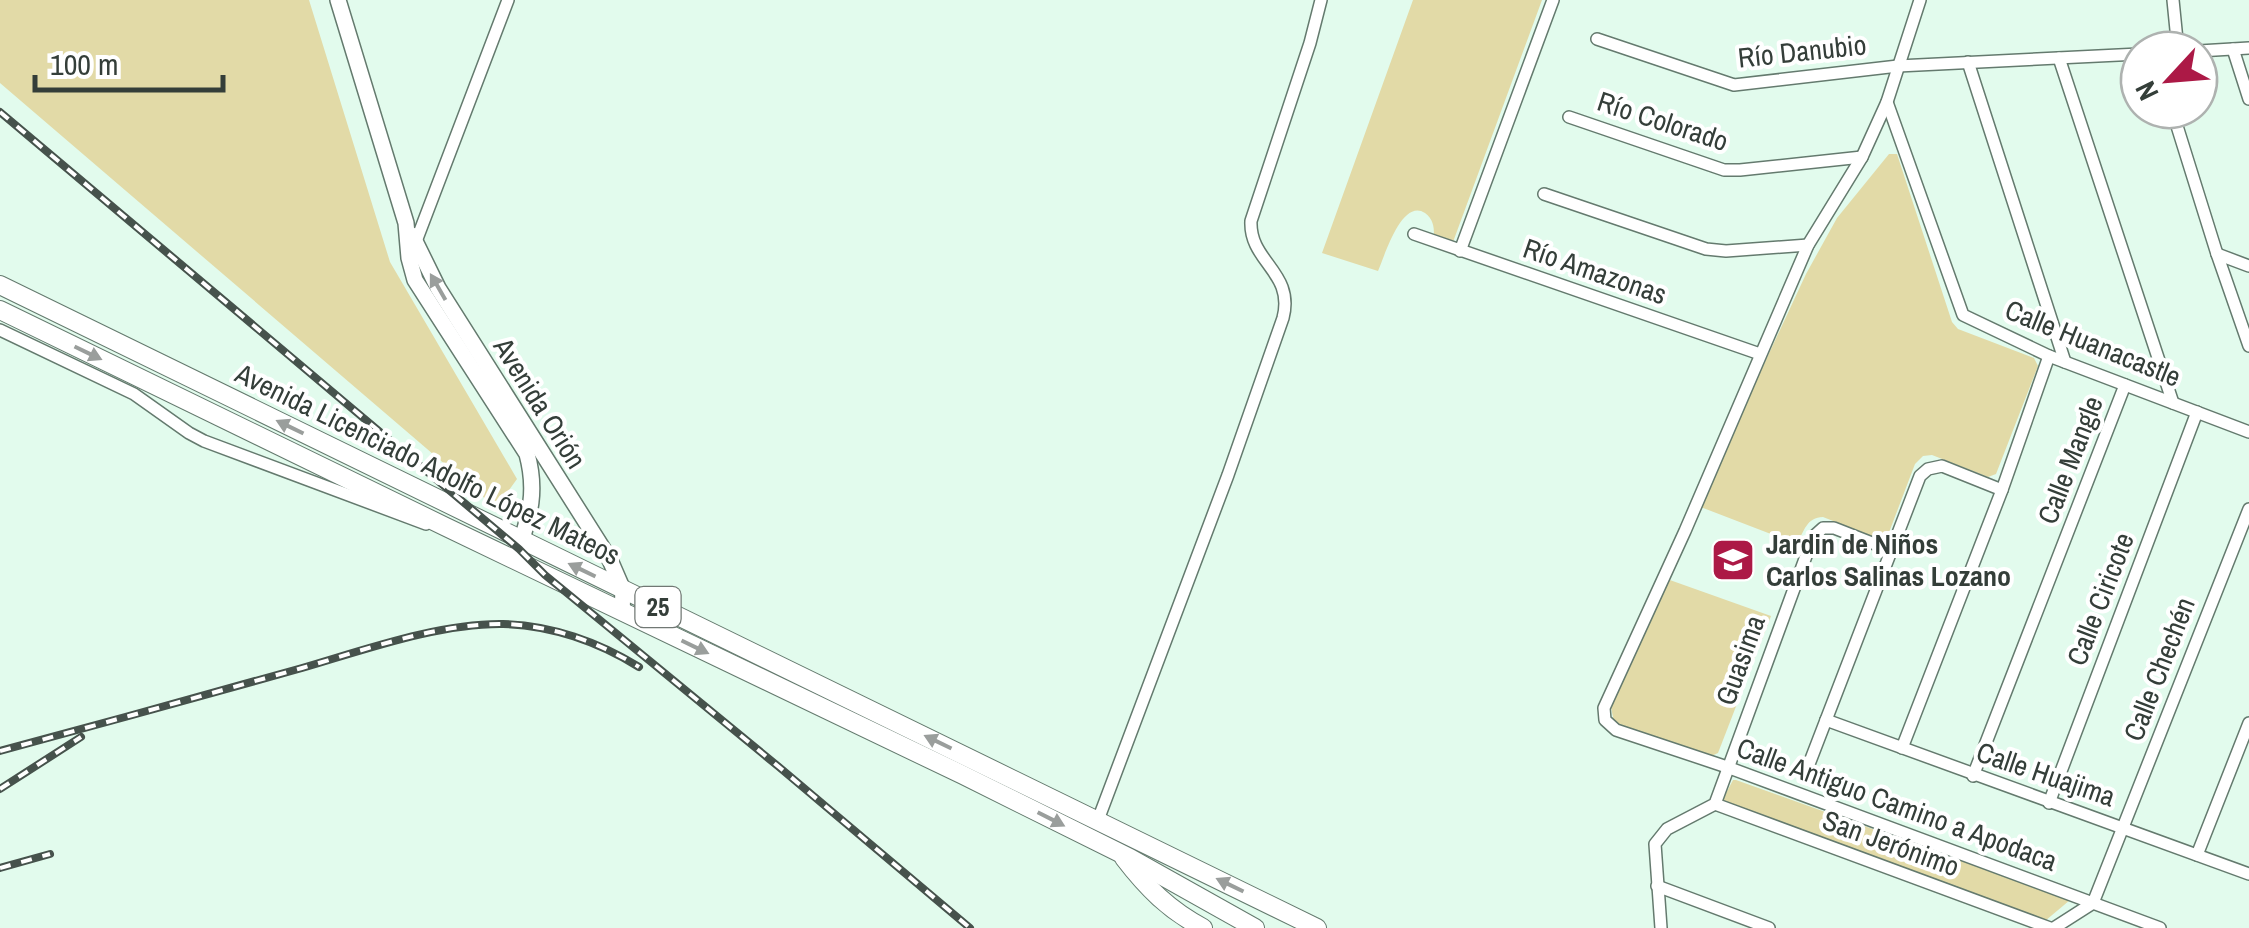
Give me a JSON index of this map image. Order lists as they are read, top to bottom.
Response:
{
  "streets": {
    "main road": ["Avenida Licenciado Adolfo López Mateos", "25"],
    "street": [
      "Río Danubio",
      "Río Colorado",
      "Río Amazonas",
      "Calle Huanacastle",
      "Avenida Orión",
      "Calle Mangle",
      "Calle Ciricote",
      "Guasima",
      "Calle Chechén",
      "Calle Huajima",
      "Calle Antiguo Camino a Apodaca",
      "San Jerónimo"
    ]
  },
  "crossings": [
    ["Río Danubio", "Calle Mangle"],
    ["Río Amazonas", "Calle Antiguo Camino a Apodaca"],
    ["Calle Huanacastle", "Calle Mangle"],
    ["Calle Huanacastle", "Calle Ciricote"],
    ["Avenida Orión", "Avenida Licenciado Adolfo López Mateos"],
    ["Calle Mangle", "Calle Huajima"],
    ["Calle Ciricote", "Calle Huajima"],
    ["Guasima", "Calle Antiguo Camino a Apodaca"],
    ["Calle Chechén", "Calle Huajima"],
    ["Calle Chechén", "Calle Antiguo Camino a Apodaca"]
  ],
  "places": {
    "school or university": ["Jardin de Niños Carlos Salinas Lozano"]
  },
  "scale_bar": "100 m",
  "north": "bottom left"
}
